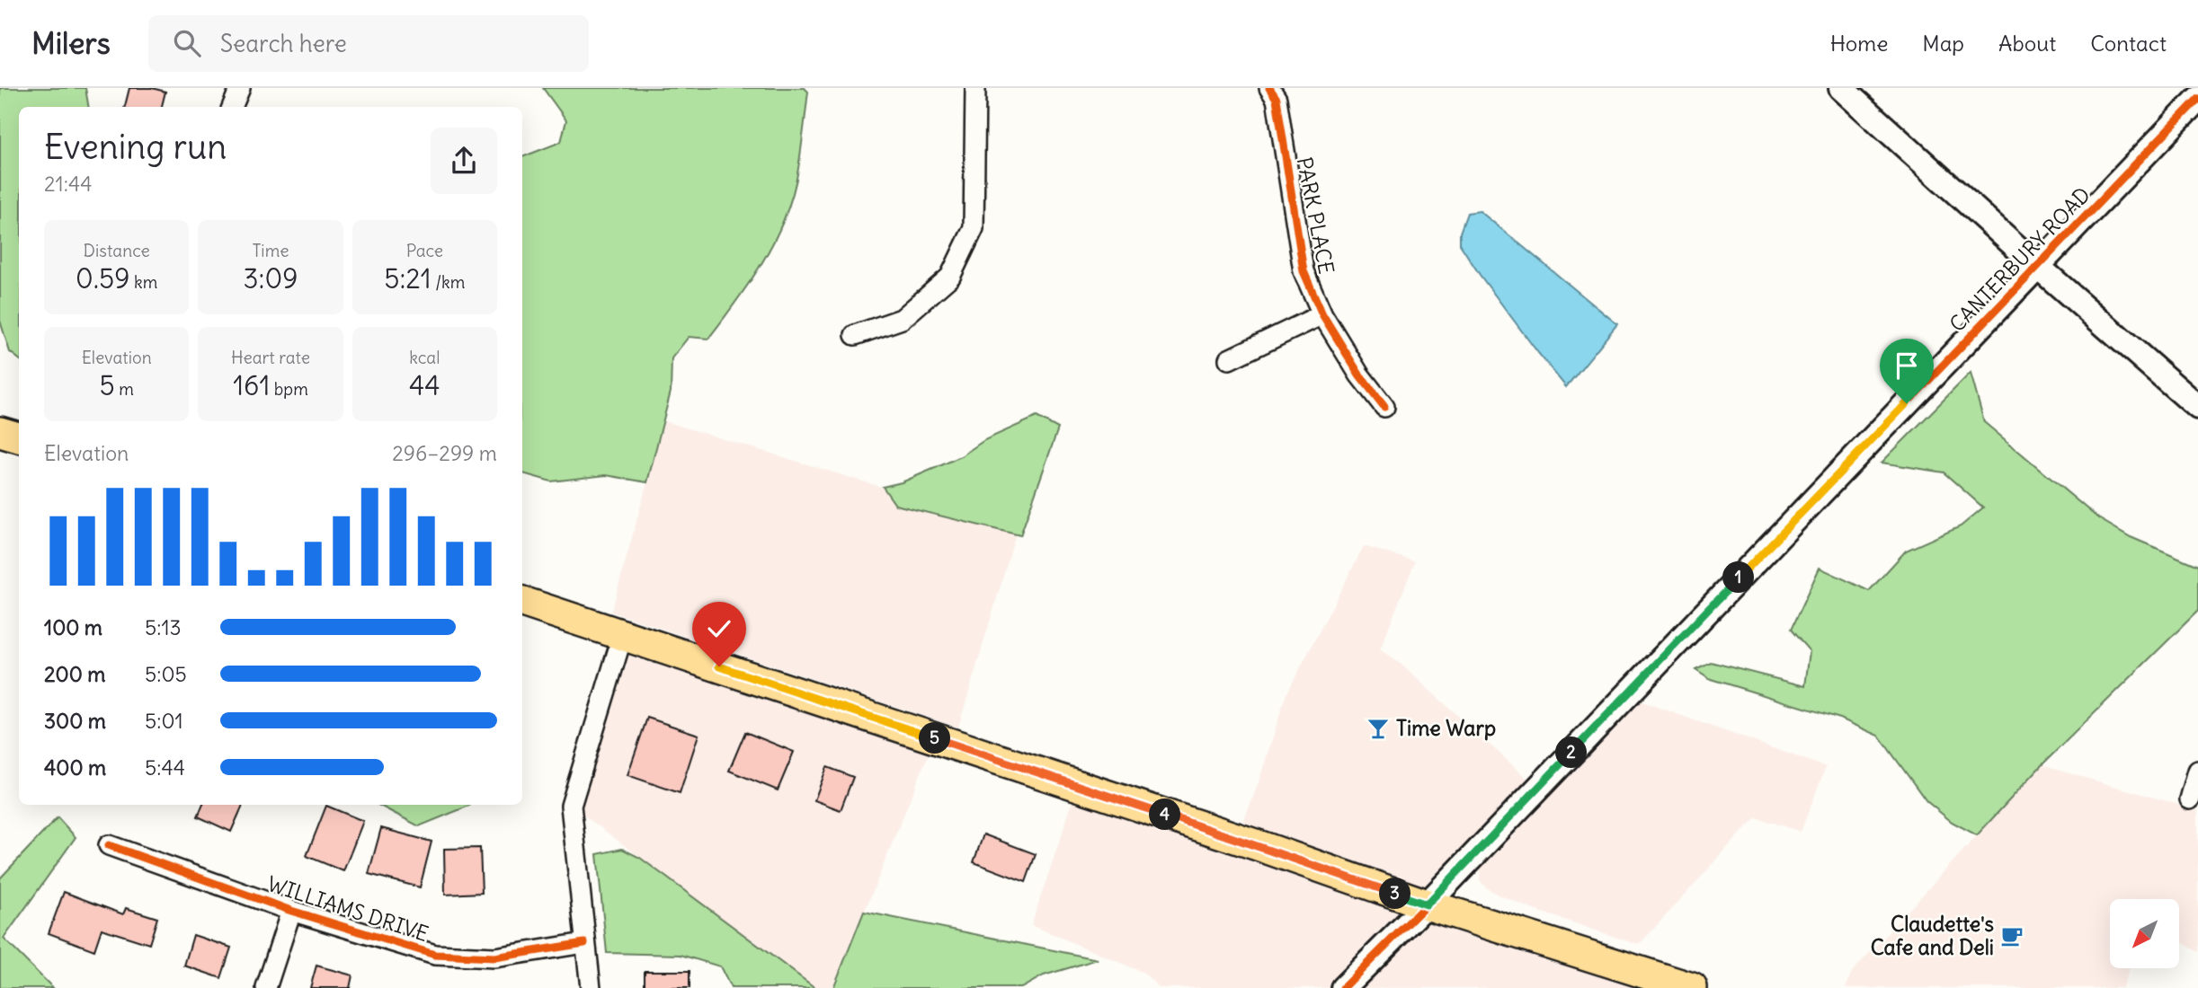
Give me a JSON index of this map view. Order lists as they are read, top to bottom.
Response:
{
  "streets": {
    "street": ["PARK PLACE", "CANTERBURY ROAD", "WILLIAMS DRIVE"]
  },
  "places": {
    "bar": ["Time Warp"],
    "cafe": ["Claudette's Cafe and Deli"]
  },
  "north": "bottom left",
  "page": {
    "header": "Milers",
    "search": "Search here",
    "nav": [
      "Home",
      "Map",
      "About",
      "Contact"
    ],
    "heading": ["Evening run", "21:44"],
    "stats": [
      ["Distance", "0.59 km"],
      ["Time", "3:09"],
      ["Pace", "5:21 /km"],
      ["Elevation", "5 m"],
      ["Heart rate", "161 bpm"],
      ["kcal", "44"]
    ],
    "chart": ["Elevation", "296–299 m"],
    "pins": [
      "1",
      "5",
      "2",
      "4",
      "3"
    ],
    "list": [
      {
        "name": "100 m",
        "note": "5:13"
      },
      {
        "name": "200 m",
        "note": "5:05"
      },
      {
        "name": "300 m",
        "note": "5:01"
      },
      {
        "name": "400 m",
        "note": "5:44"
      }
    ]
  }
}
